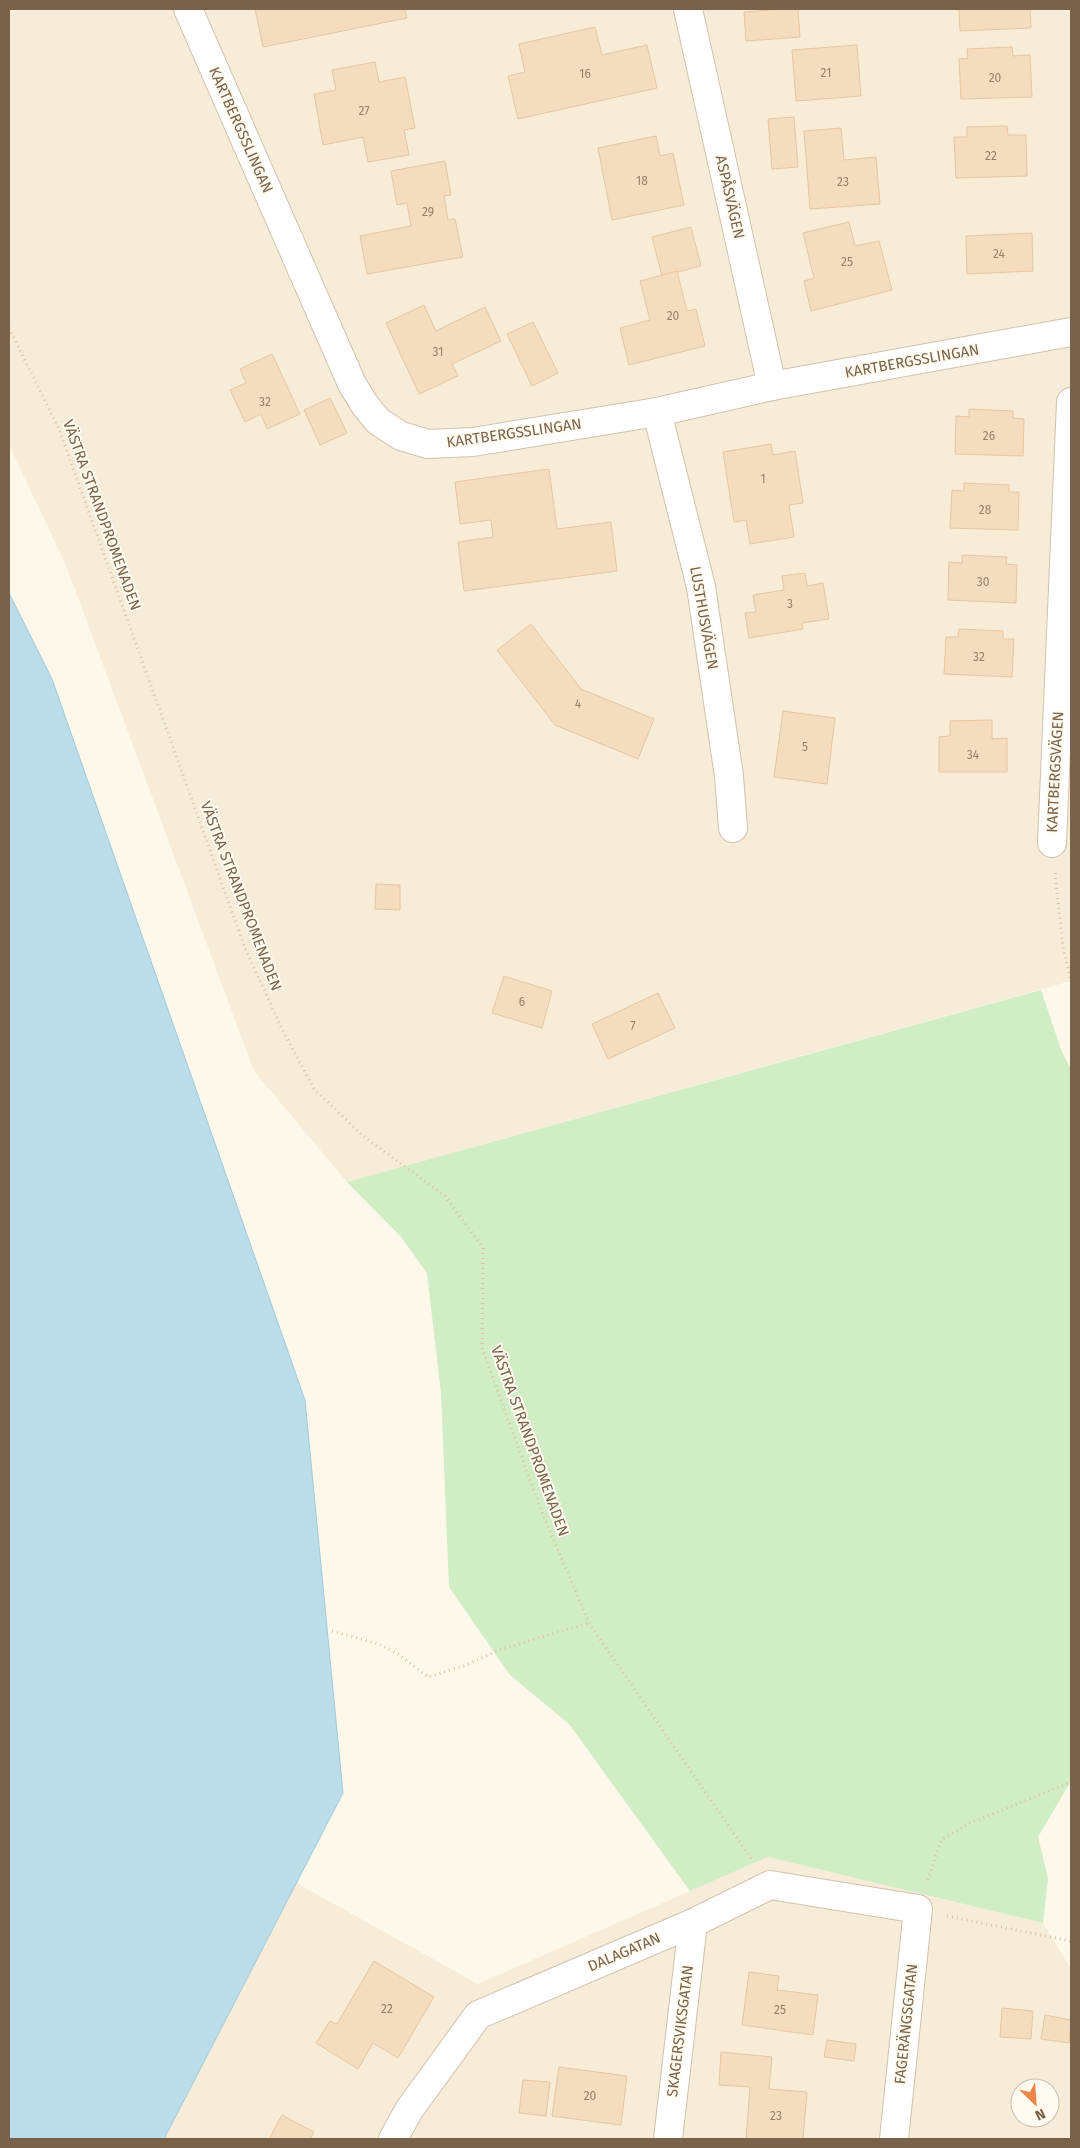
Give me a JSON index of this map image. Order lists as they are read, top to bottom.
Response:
{
  "streets": {
    "street": [
      "KARTBERGSSLINGAN",
      "ASPÅSVÄGEN",
      "LUSTHUSVÄGEN",
      "KARTBERGSVÄGEN",
      "DALAGATAN",
      "FAGERÄNGSGATAN",
      "SKAGERSVIKSGATAN"
    ],
    "path": ["VÄSTRA STRANDPROMENADEN"]
  },
  "crossings": [
    ["KARTBERGSSLINGAN", "ASPÅSVÄGEN"],
    ["KARTBERGSSLINGAN", "LUSTHUSVÄGEN"],
    ["VÄSTRA STRANDPROMENADEN", "DALAGATAN"],
    ["DALAGATAN", "SKAGERSVIKSGATAN"]
  ],
  "house_numbers": [
    "21",
    "16",
    "20",
    "27",
    "22",
    "18",
    "23",
    "29",
    "24",
    "25",
    "20",
    "31",
    "32",
    "26",
    "1",
    "28",
    "30",
    "3",
    "32",
    "4",
    "5",
    "34",
    "6",
    "7",
    "22",
    "25",
    "20",
    "23"
  ],
  "north": "bottom right"
}
